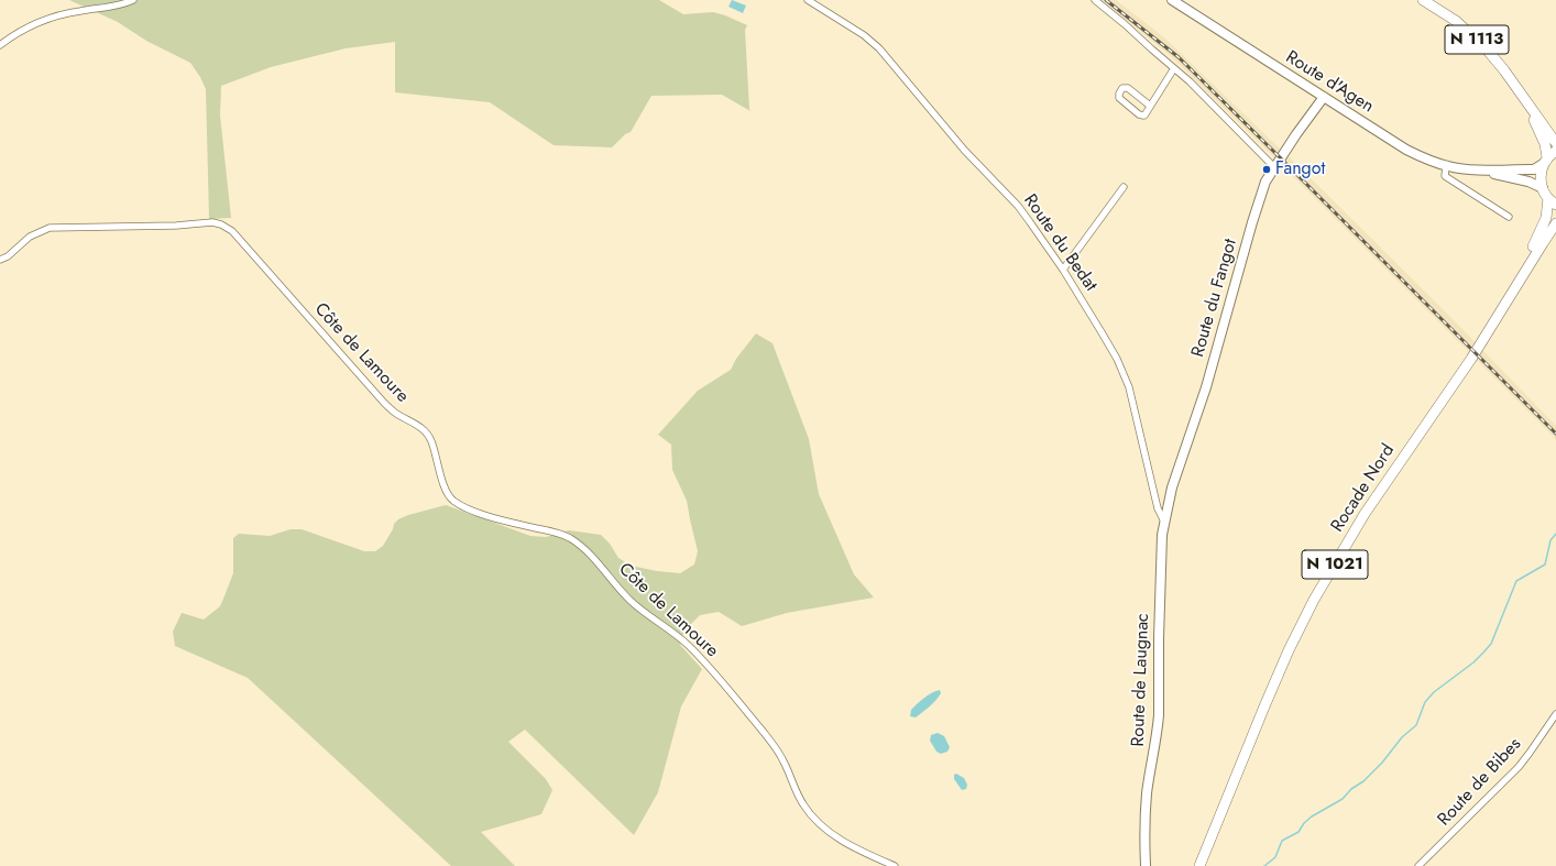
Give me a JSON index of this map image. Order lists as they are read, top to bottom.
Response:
{
  "streets": {
    "main road": ["N 1113", "Rocade Nord", "N 1021"],
    "street": [
      "Route d'Agen",
      "Route du Bedat",
      "Route du Fangot",
      "Côte de Lamoure",
      "Route de Laugnac",
      "Route de Bibes"
    ]
  },
  "crossings": [
    ["N 1113", "Route d'Agen"],
    ["Route d'Agen", "Route du Fangot"],
    ["Route du Bedat", "Route du Fangot"],
    ["Route du Bedat", "Route de Laugnac"],
    ["Route du Fangot", "Route de Laugnac"],
    ["Rocade Nord", "N 1021"]
  ],
  "places": ["Fangot"]
}
